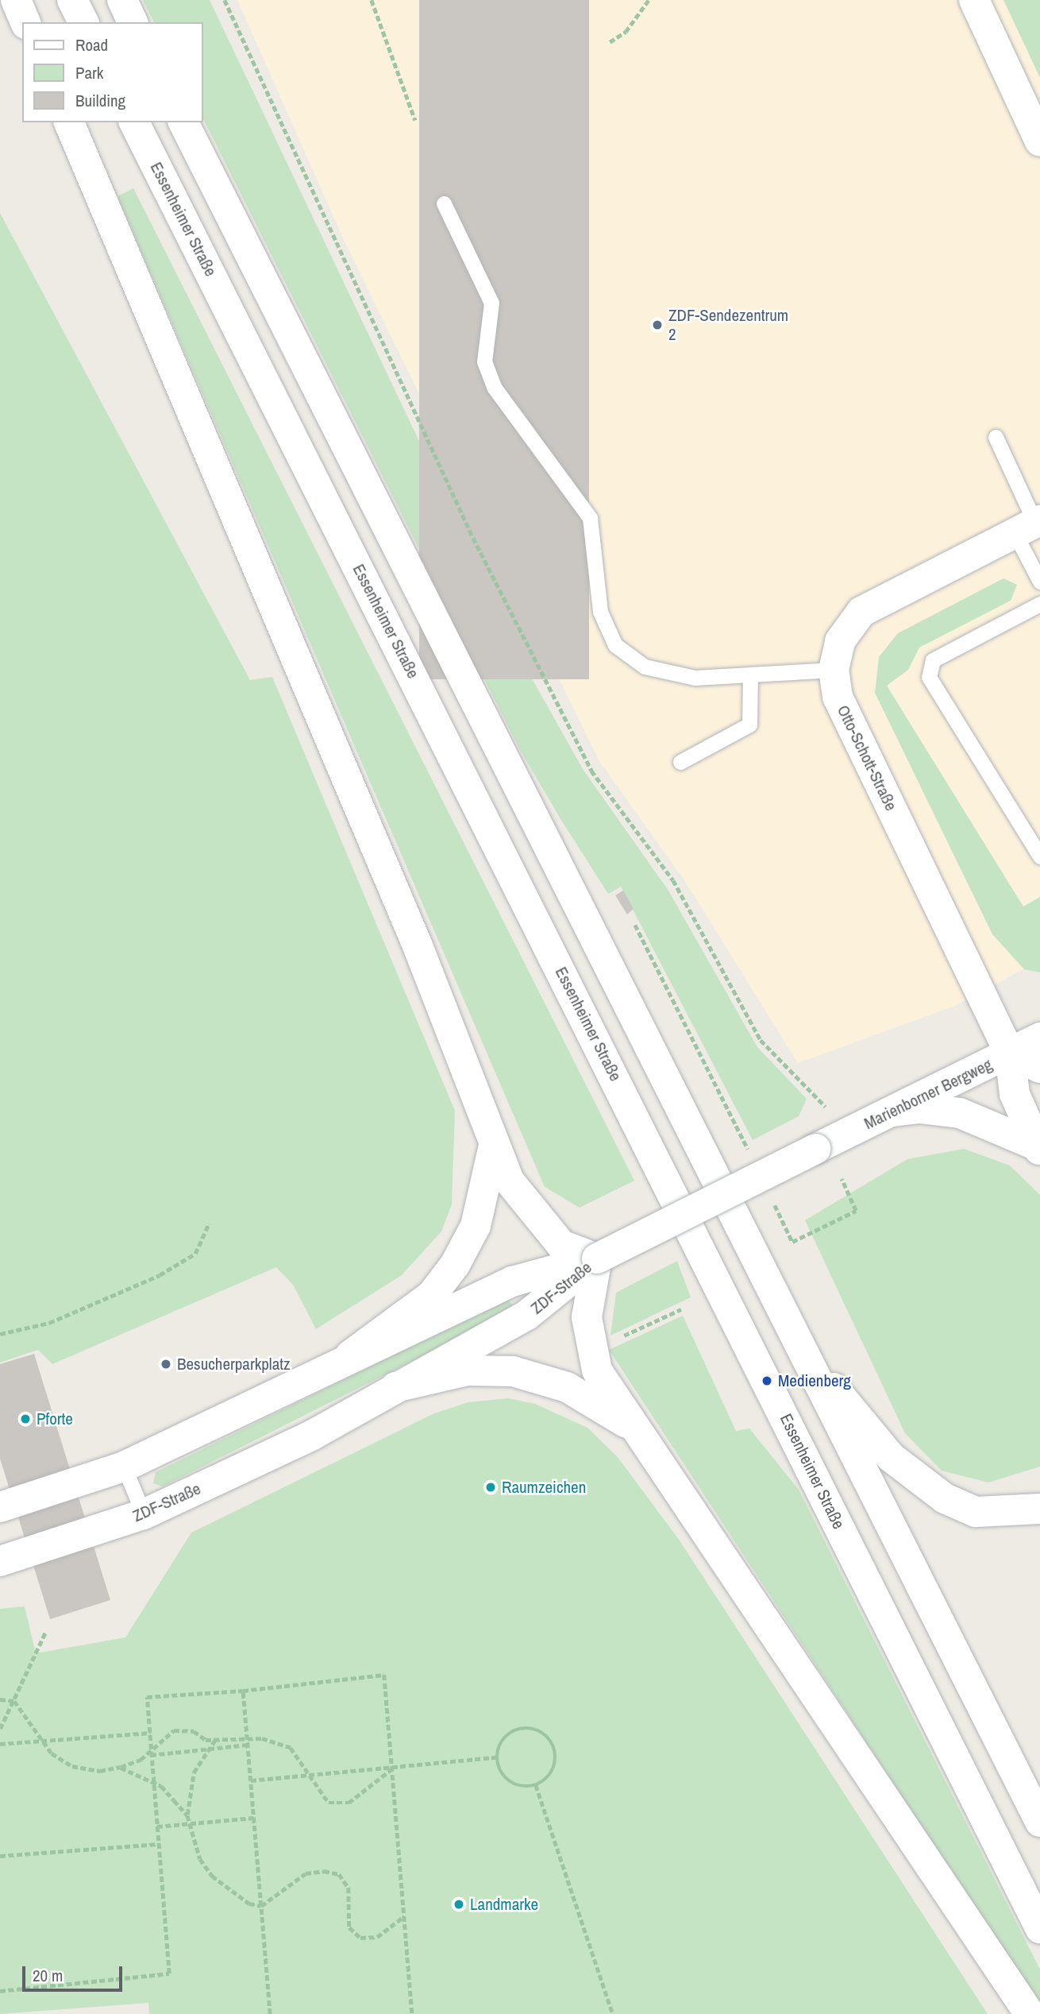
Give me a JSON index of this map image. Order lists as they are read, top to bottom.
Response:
{
  "streets": {
    "main road": [
      "Essenheimer Straße",
      "Otto-Schott-Straße",
      "Marienborner Bergweg",
      "ZDF-Straße"
    ]
  },
  "crossings": [
    ["Otto-Schott-Straße", "Marienborner Bergweg"],
    ["Marienborner Bergweg", "ZDF-Straße"]
  ],
  "places": [
    "ZDF-Sendezentrum 2",
    "Besucherparkplatz",
    "Medienberg",
    "Pforte",
    "Raumzeichen",
    "Landmarke"
  ],
  "legend": ["Road", "Park", "Building"],
  "scale_bar": "20 m"
}
